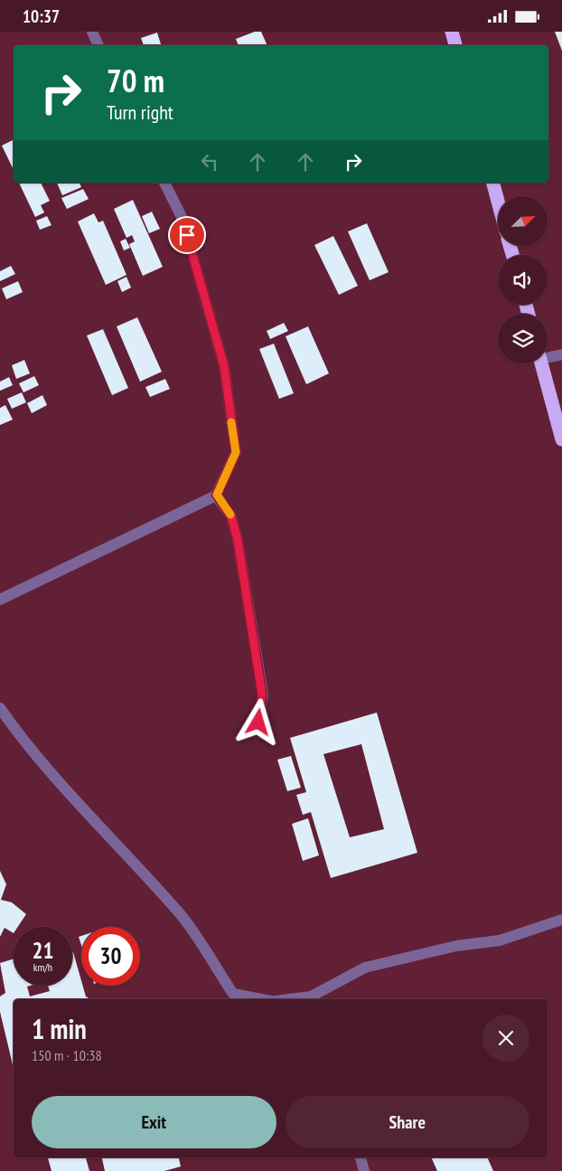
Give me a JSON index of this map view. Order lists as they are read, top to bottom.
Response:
{
  "north": "top right",
  "page": {
    "status": "10:37",
    "turn": ["70 m", "Turn right"],
    "speed": "21 km/h",
    "limit": "30",
    "heading": ["1 min", "150 m · 10:38"],
    "buttons": ["Exit", "Share"]
  }
}
